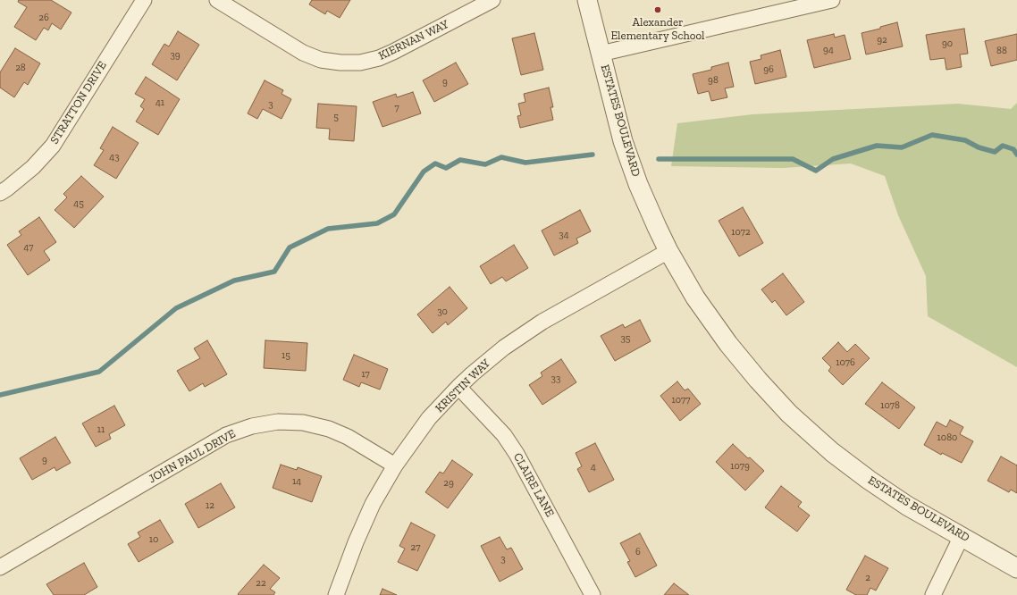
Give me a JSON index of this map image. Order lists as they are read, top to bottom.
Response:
{
  "streets": {
    "street": [
      "KIERNAN WAY",
      "STRATTON DRIVE",
      "ESTATES BOULEVARD",
      "KRISTIN WAY",
      "JOHN PAUL DRIVE",
      "CLAIRE LANE"
    ]
  },
  "crossings": [
    ["ESTATES BOULEVARD", "KRISTIN WAY"],
    ["KRISTIN WAY", "JOHN PAUL DRIVE"],
    ["KRISTIN WAY", "CLAIRE LANE"]
  ],
  "places": ["Alexander Elementary School"],
  "house_numbers": [
    "26",
    "92",
    "90",
    "94",
    "88",
    "39",
    "28",
    "96",
    "98",
    "9",
    "41",
    "3",
    "7",
    "5",
    "43",
    "45",
    "1072",
    "34",
    "47",
    "30",
    "35",
    "15",
    "1076",
    "17",
    "33",
    "1077",
    "1078",
    "11",
    "1080",
    "9",
    "1079",
    "4",
    "14",
    "29",
    "12",
    "10",
    "27",
    "6",
    "3",
    "2",
    "22"
  ]
}
